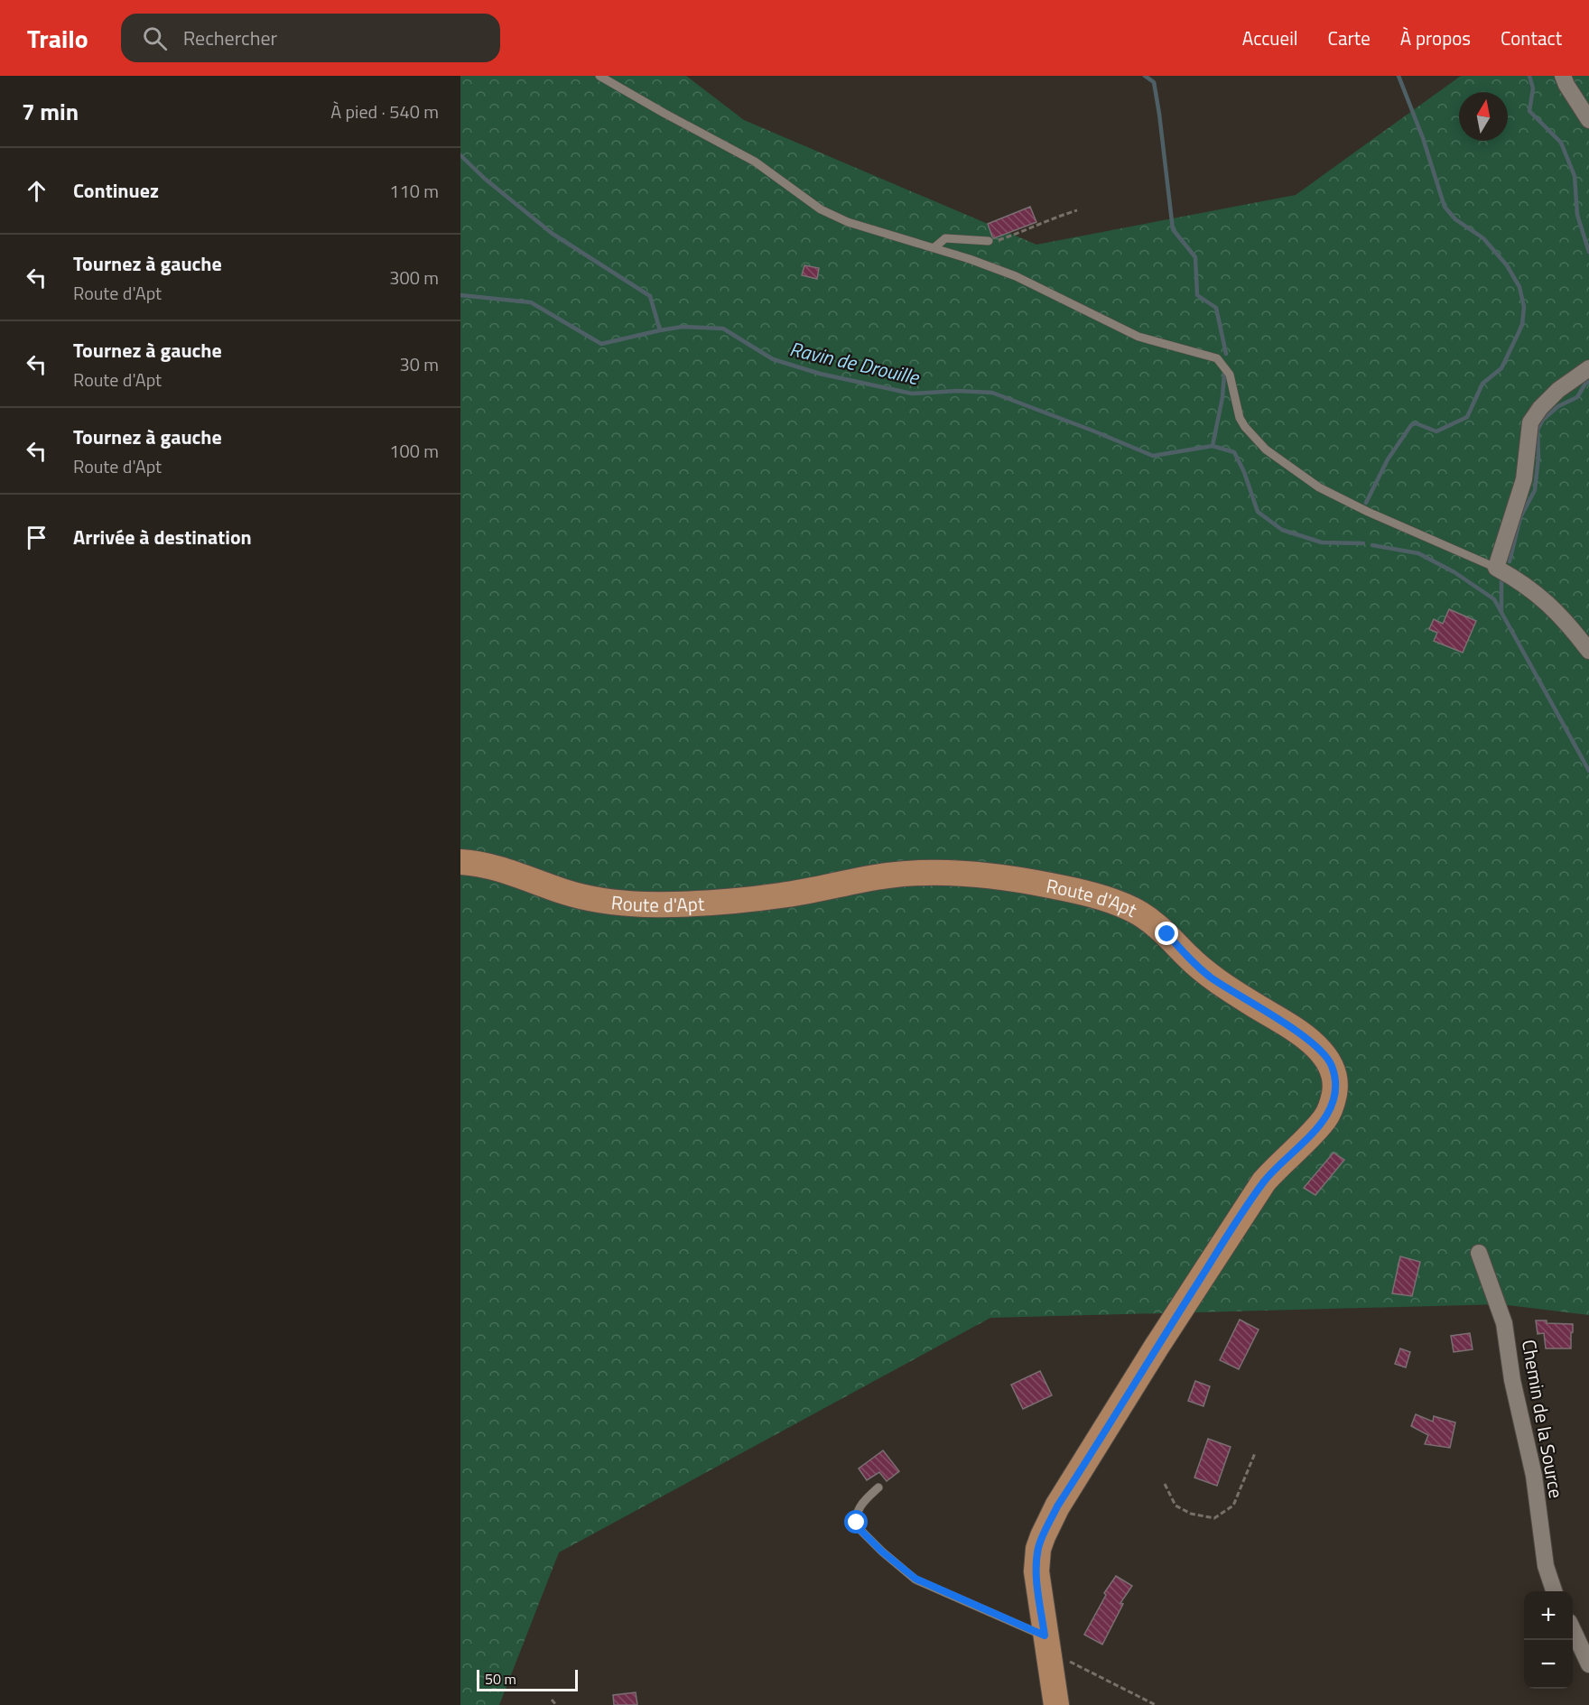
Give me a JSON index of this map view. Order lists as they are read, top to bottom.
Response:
{
  "streets": {
    "main road": ["Route d'Apt"],
    "street": ["Chemin de la Source"]
  },
  "water": ["Ravin de Drouille"],
  "scale_bar": "50 m",
  "north": "top",
  "page": {
    "header": "Trailo",
    "search": "Rechercher",
    "nav": [
      "Accueil",
      "Carte",
      "À propos",
      "Contact"
    ],
    "heading": ["7 min", "À pied · 540 m"],
    "list": [
      ["Continuez", "110 m"],
      ["Tournez à gauche", "Route d'Apt", "300 m"],
      ["Tournez à gauche", "Route d'Apt", "30 m"],
      ["Tournez à gauche", "Route d'Apt", "100 m"],
      "Arrivée à destination"
    ],
    "map_buttons": ["+", "−"],
    "scale": "50 m"
  }
}
